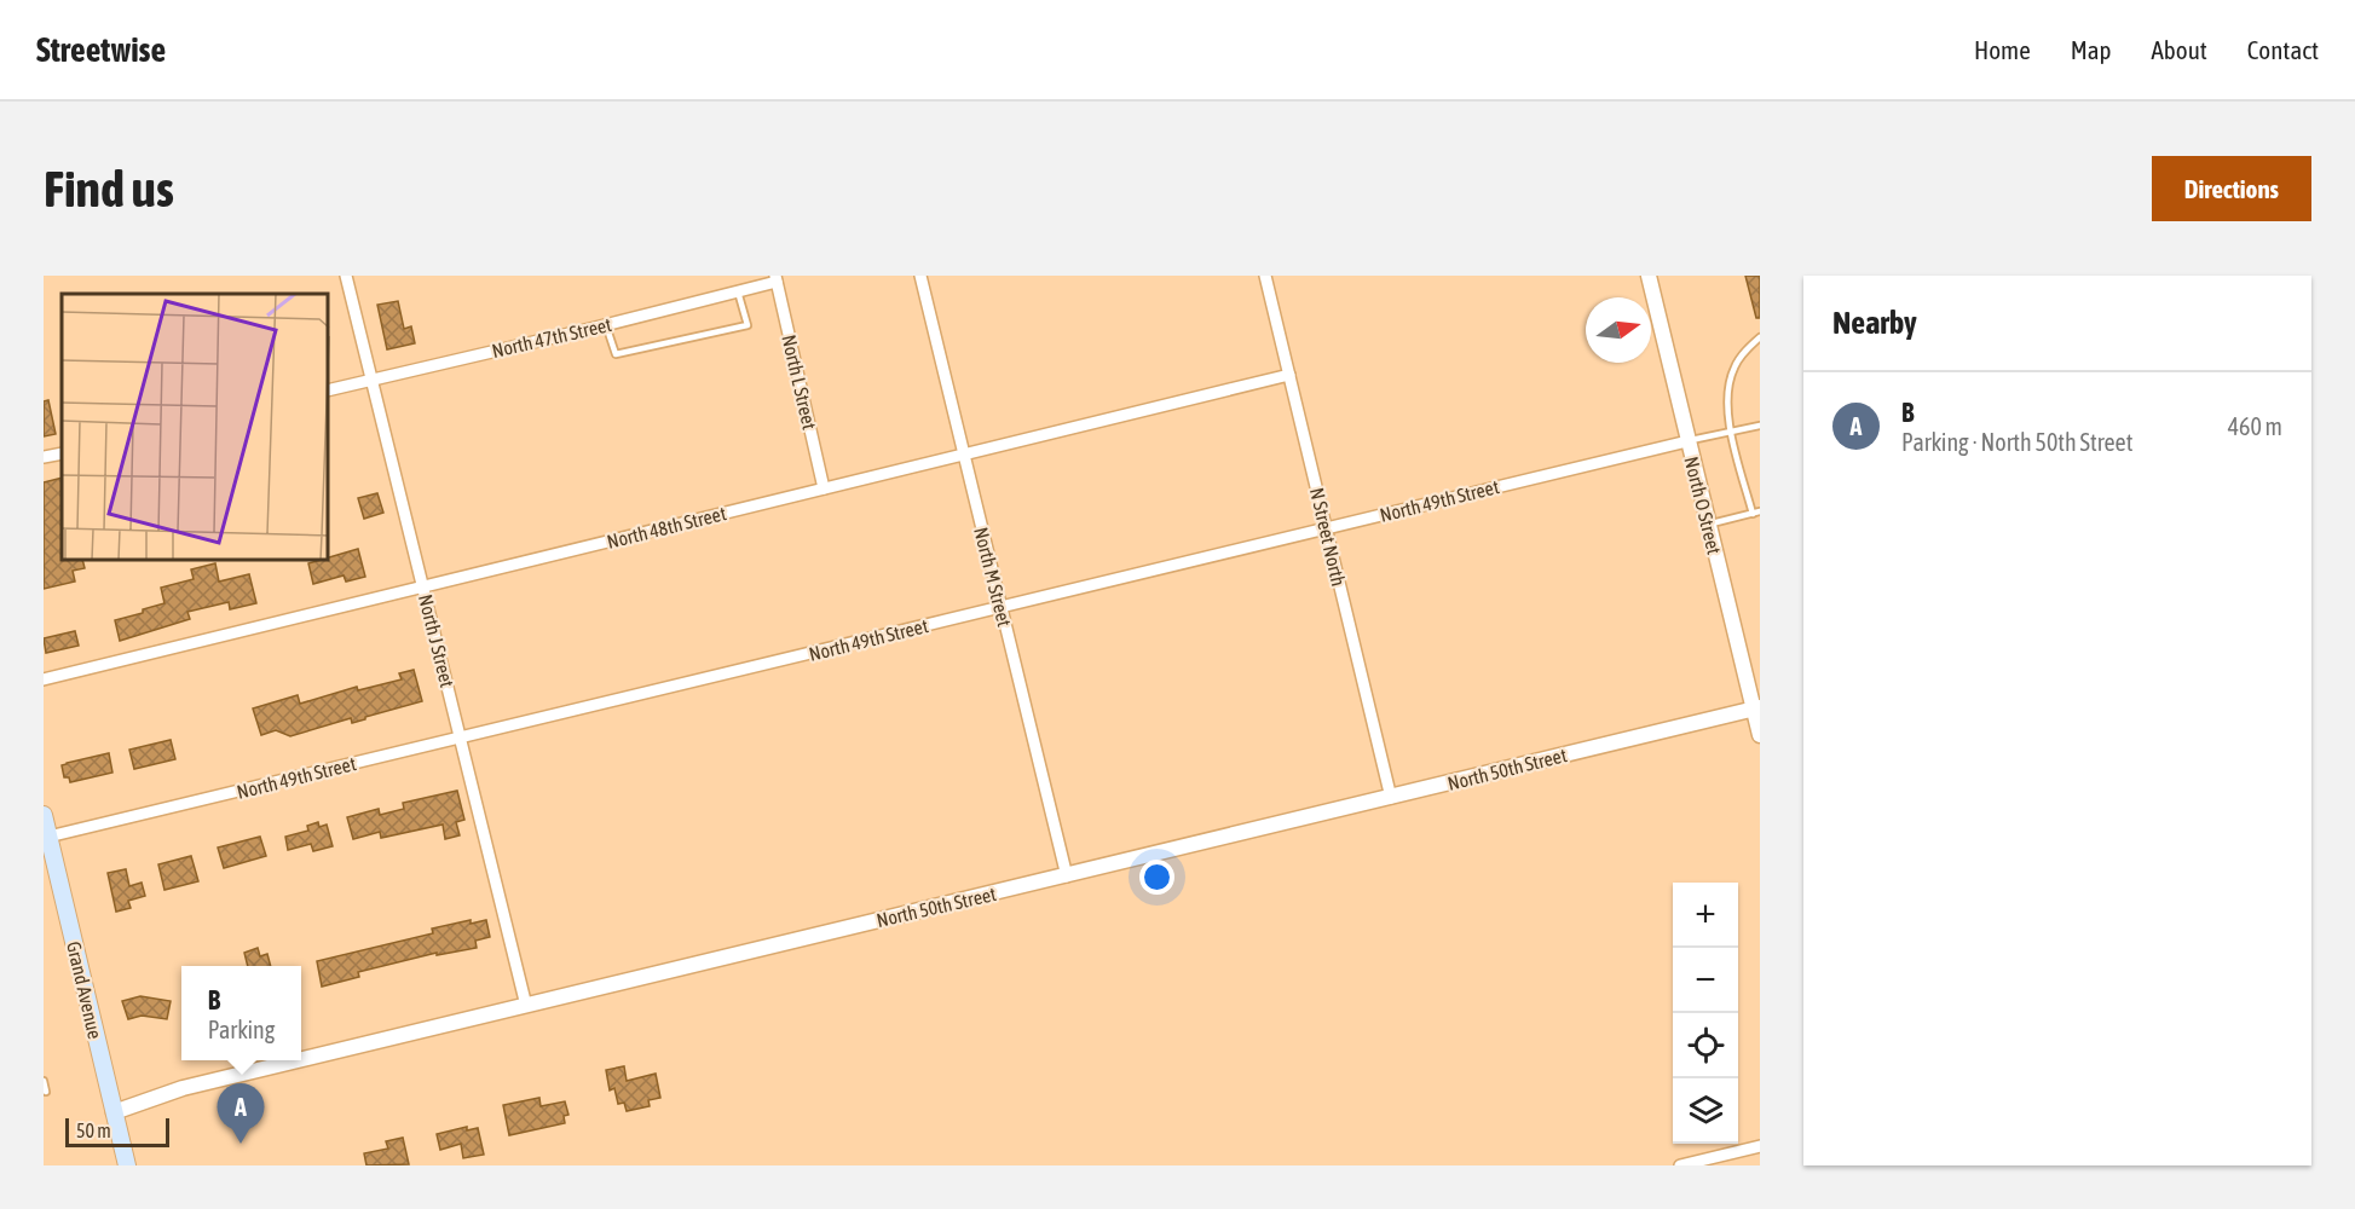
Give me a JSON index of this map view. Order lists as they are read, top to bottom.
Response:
{
  "streets": {
    "main road": ["Grand Avenue"],
    "street": [
      "North 47th Street",
      "North L Street",
      "North 49th Street",
      "North O Street",
      "North 48th Street",
      "N Street North",
      "North M Street",
      "North J Street",
      "North 50th Street"
    ]
  },
  "crossings": [
    ["North 47th Street", "North L Street"],
    ["North 47th Street", "North J Street"],
    ["North L Street", "North 48th Street"],
    ["North 49th Street", "North O Street"],
    ["North 49th Street", "N Street North"],
    ["North 49th Street", "North M Street"],
    ["North 49th Street", "North J Street"],
    ["North 49th Street", "Grand Avenue"],
    ["North O Street", "North 50th Street"],
    ["North 48th Street", "N Street North"],
    ["North 48th Street", "North M Street"],
    ["North 48th Street", "North J Street"],
    ["N Street North", "North 50th Street"],
    ["North M Street", "North 50th Street"],
    ["North J Street", "North 50th Street"],
    ["North 50th Street", "Grand Avenue"]
  ],
  "scale_bar": "50 m",
  "north": "right",
  "page": {
    "header": "Streetwise",
    "nav": [
      "Home",
      "Map",
      "About",
      "Contact"
    ],
    "buttons": "Directions",
    "title": "Find us",
    "heading": "Nearby",
    "list": [
      {
        "mark": "A",
        "name": "B",
        "note": "Parking · North 50th Street",
        "value": "460 m"
      }
    ],
    "map_buttons": ["+", "−"],
    "popup": ["B", "Parking"],
    "pins": "A",
    "scale": "50 m"
  }
}
